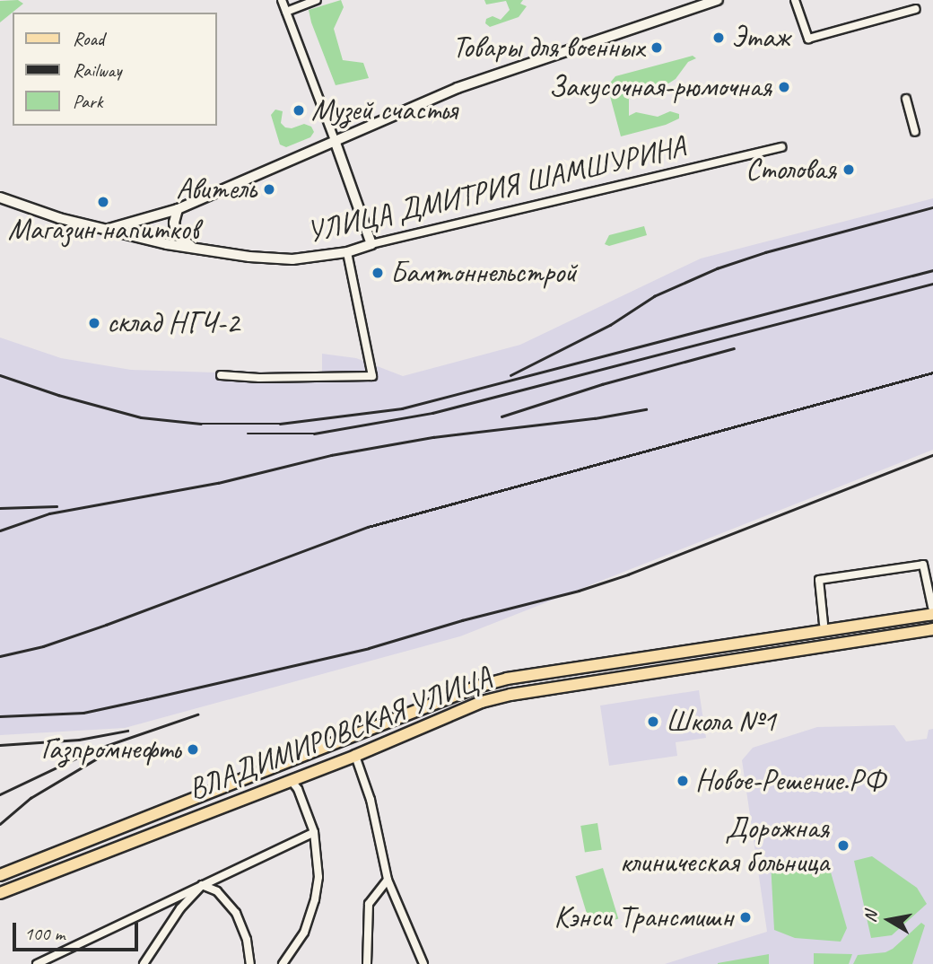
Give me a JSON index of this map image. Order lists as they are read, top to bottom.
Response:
{
  "streets": {
    "main road": ["ВЛАДИМИРОВСКАЯ УЛИЦА"],
    "street": ["УЛИЦА ДМИТРИЯ ШАМШУРИНА"]
  },
  "places": [
    "Этаж",
    "Товары для военных",
    "Закусочная-рюмочная",
    "Музей счастья",
    "Столовая",
    "Авитель",
    "Магазин напитков",
    "Бамтоннельстрой",
    "склад НГЧ-2",
    "Школа №1",
    "Газпромнефть",
    "Новое-Решение.РФ",
    "Дорожная клиническая больница",
    "Кэнси Трансмишн"
  ],
  "legend": ["Road", "Railway", "Park"],
  "scale_bar": "100 m",
  "north": "left"
}
